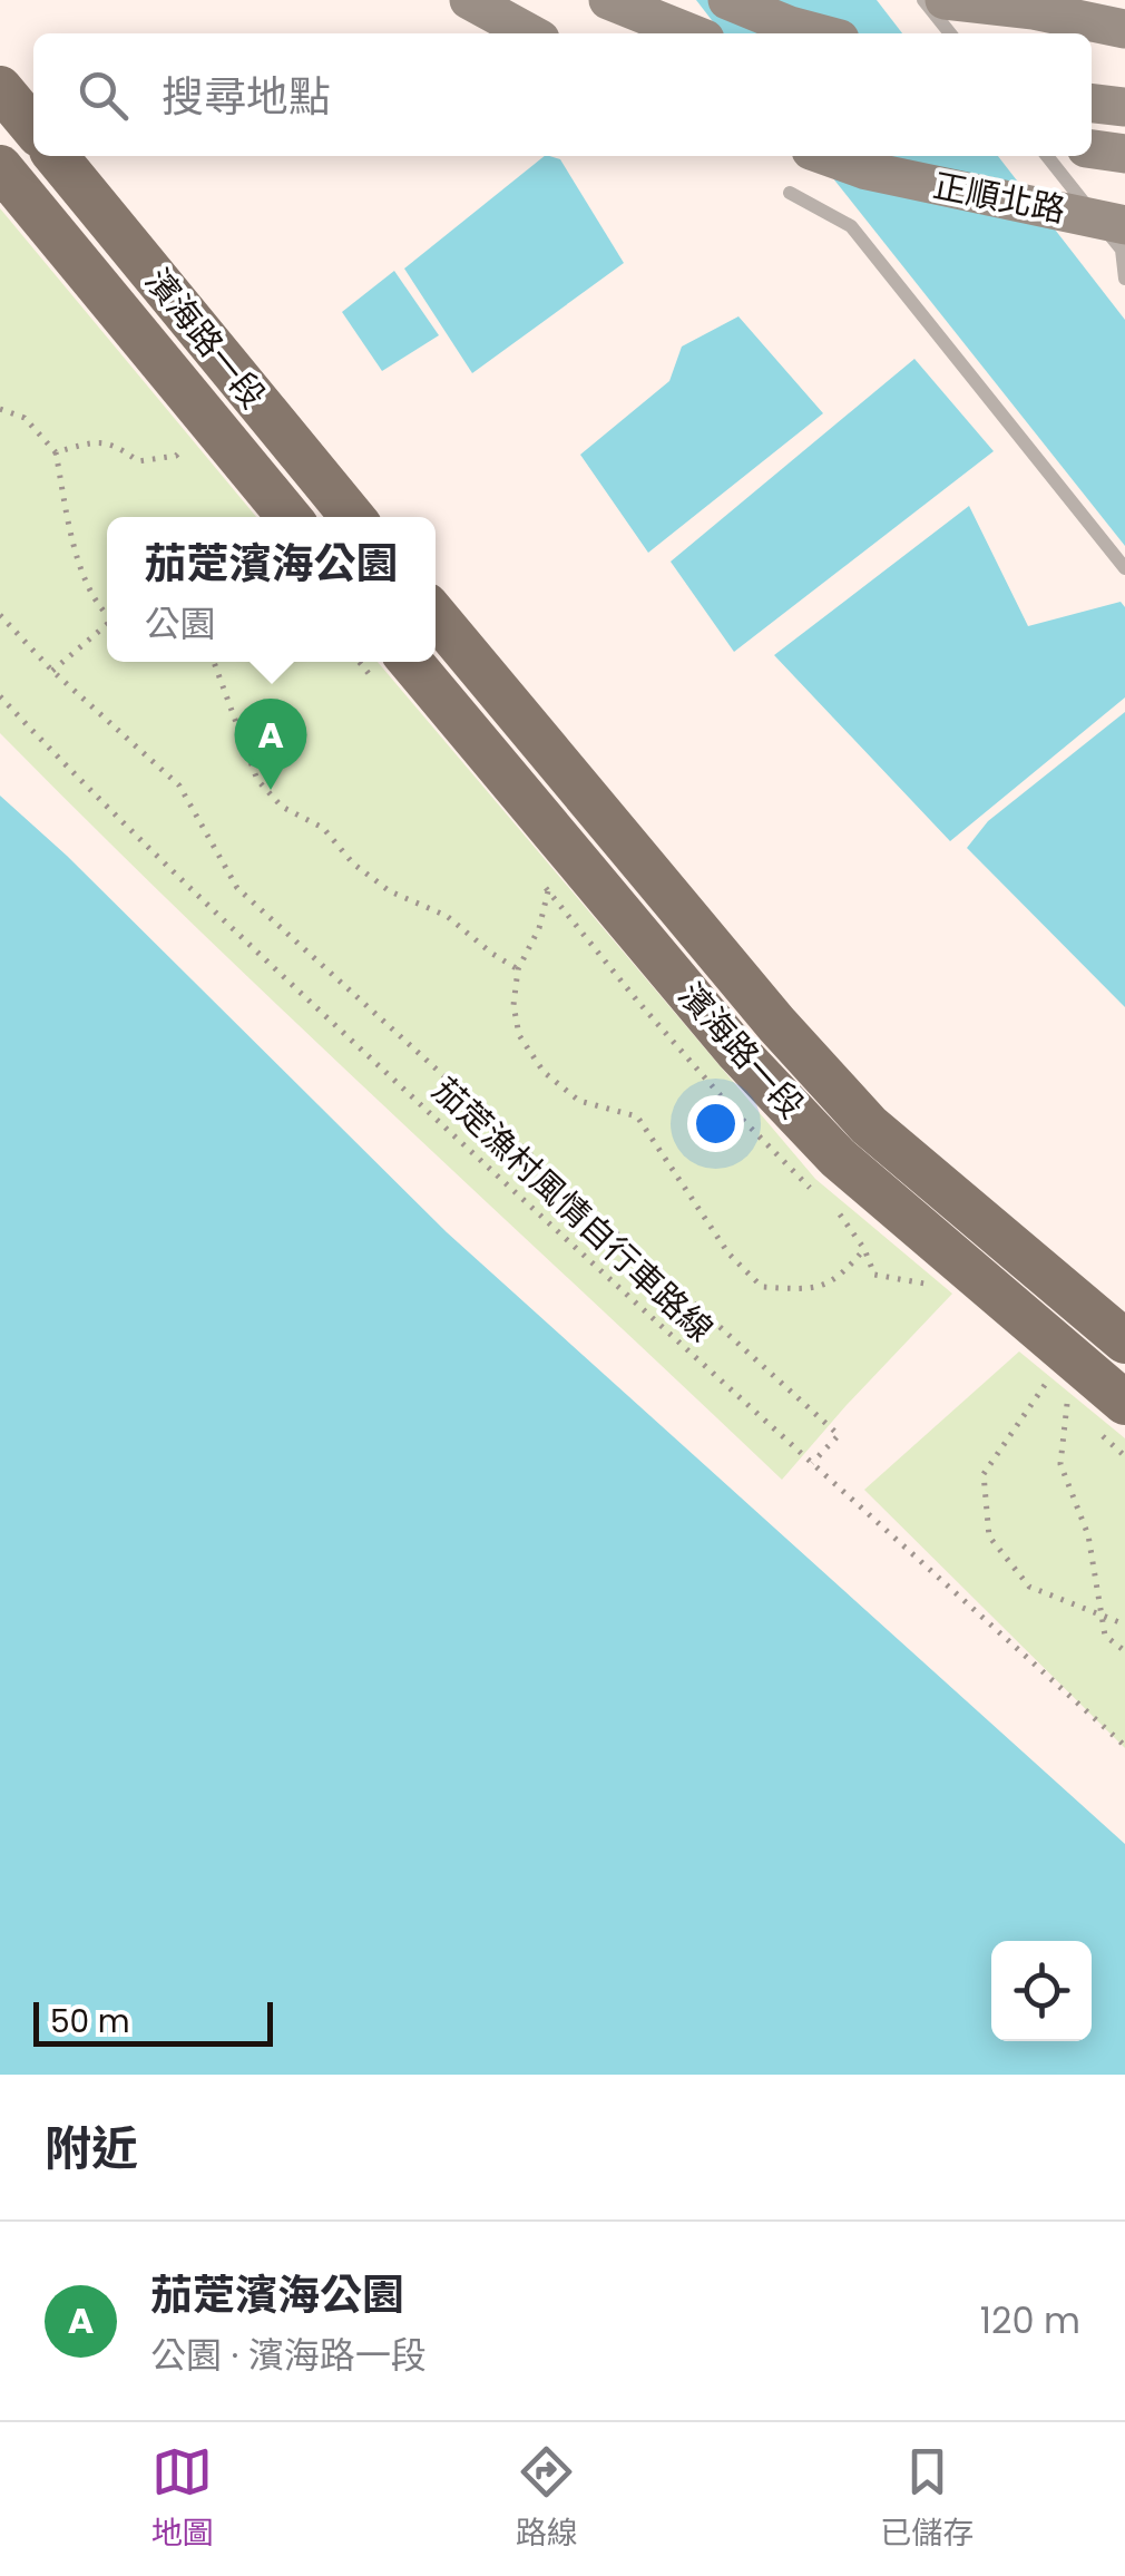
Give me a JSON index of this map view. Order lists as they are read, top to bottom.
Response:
{
  "streets": {
    "main road": ["濱海路一段"],
    "street": ["正順北路"],
    "path": ["茄萣漁村風情自行車路線"]
  },
  "scale_bar": "50 m",
  "page": {
    "search": "搜尋地點",
    "popup": ["茄萣濱海公園", "公園"],
    "pins": "A",
    "scale": "50 m",
    "heading": "附近",
    "list": [
      {
        "mark": "A",
        "name": "茄萣濱海公園",
        "note": "公園 · 濱海路一段",
        "value": "120 m"
      }
    ],
    "nav": ["地圖", "路線", "已儲存"]
  }
}
